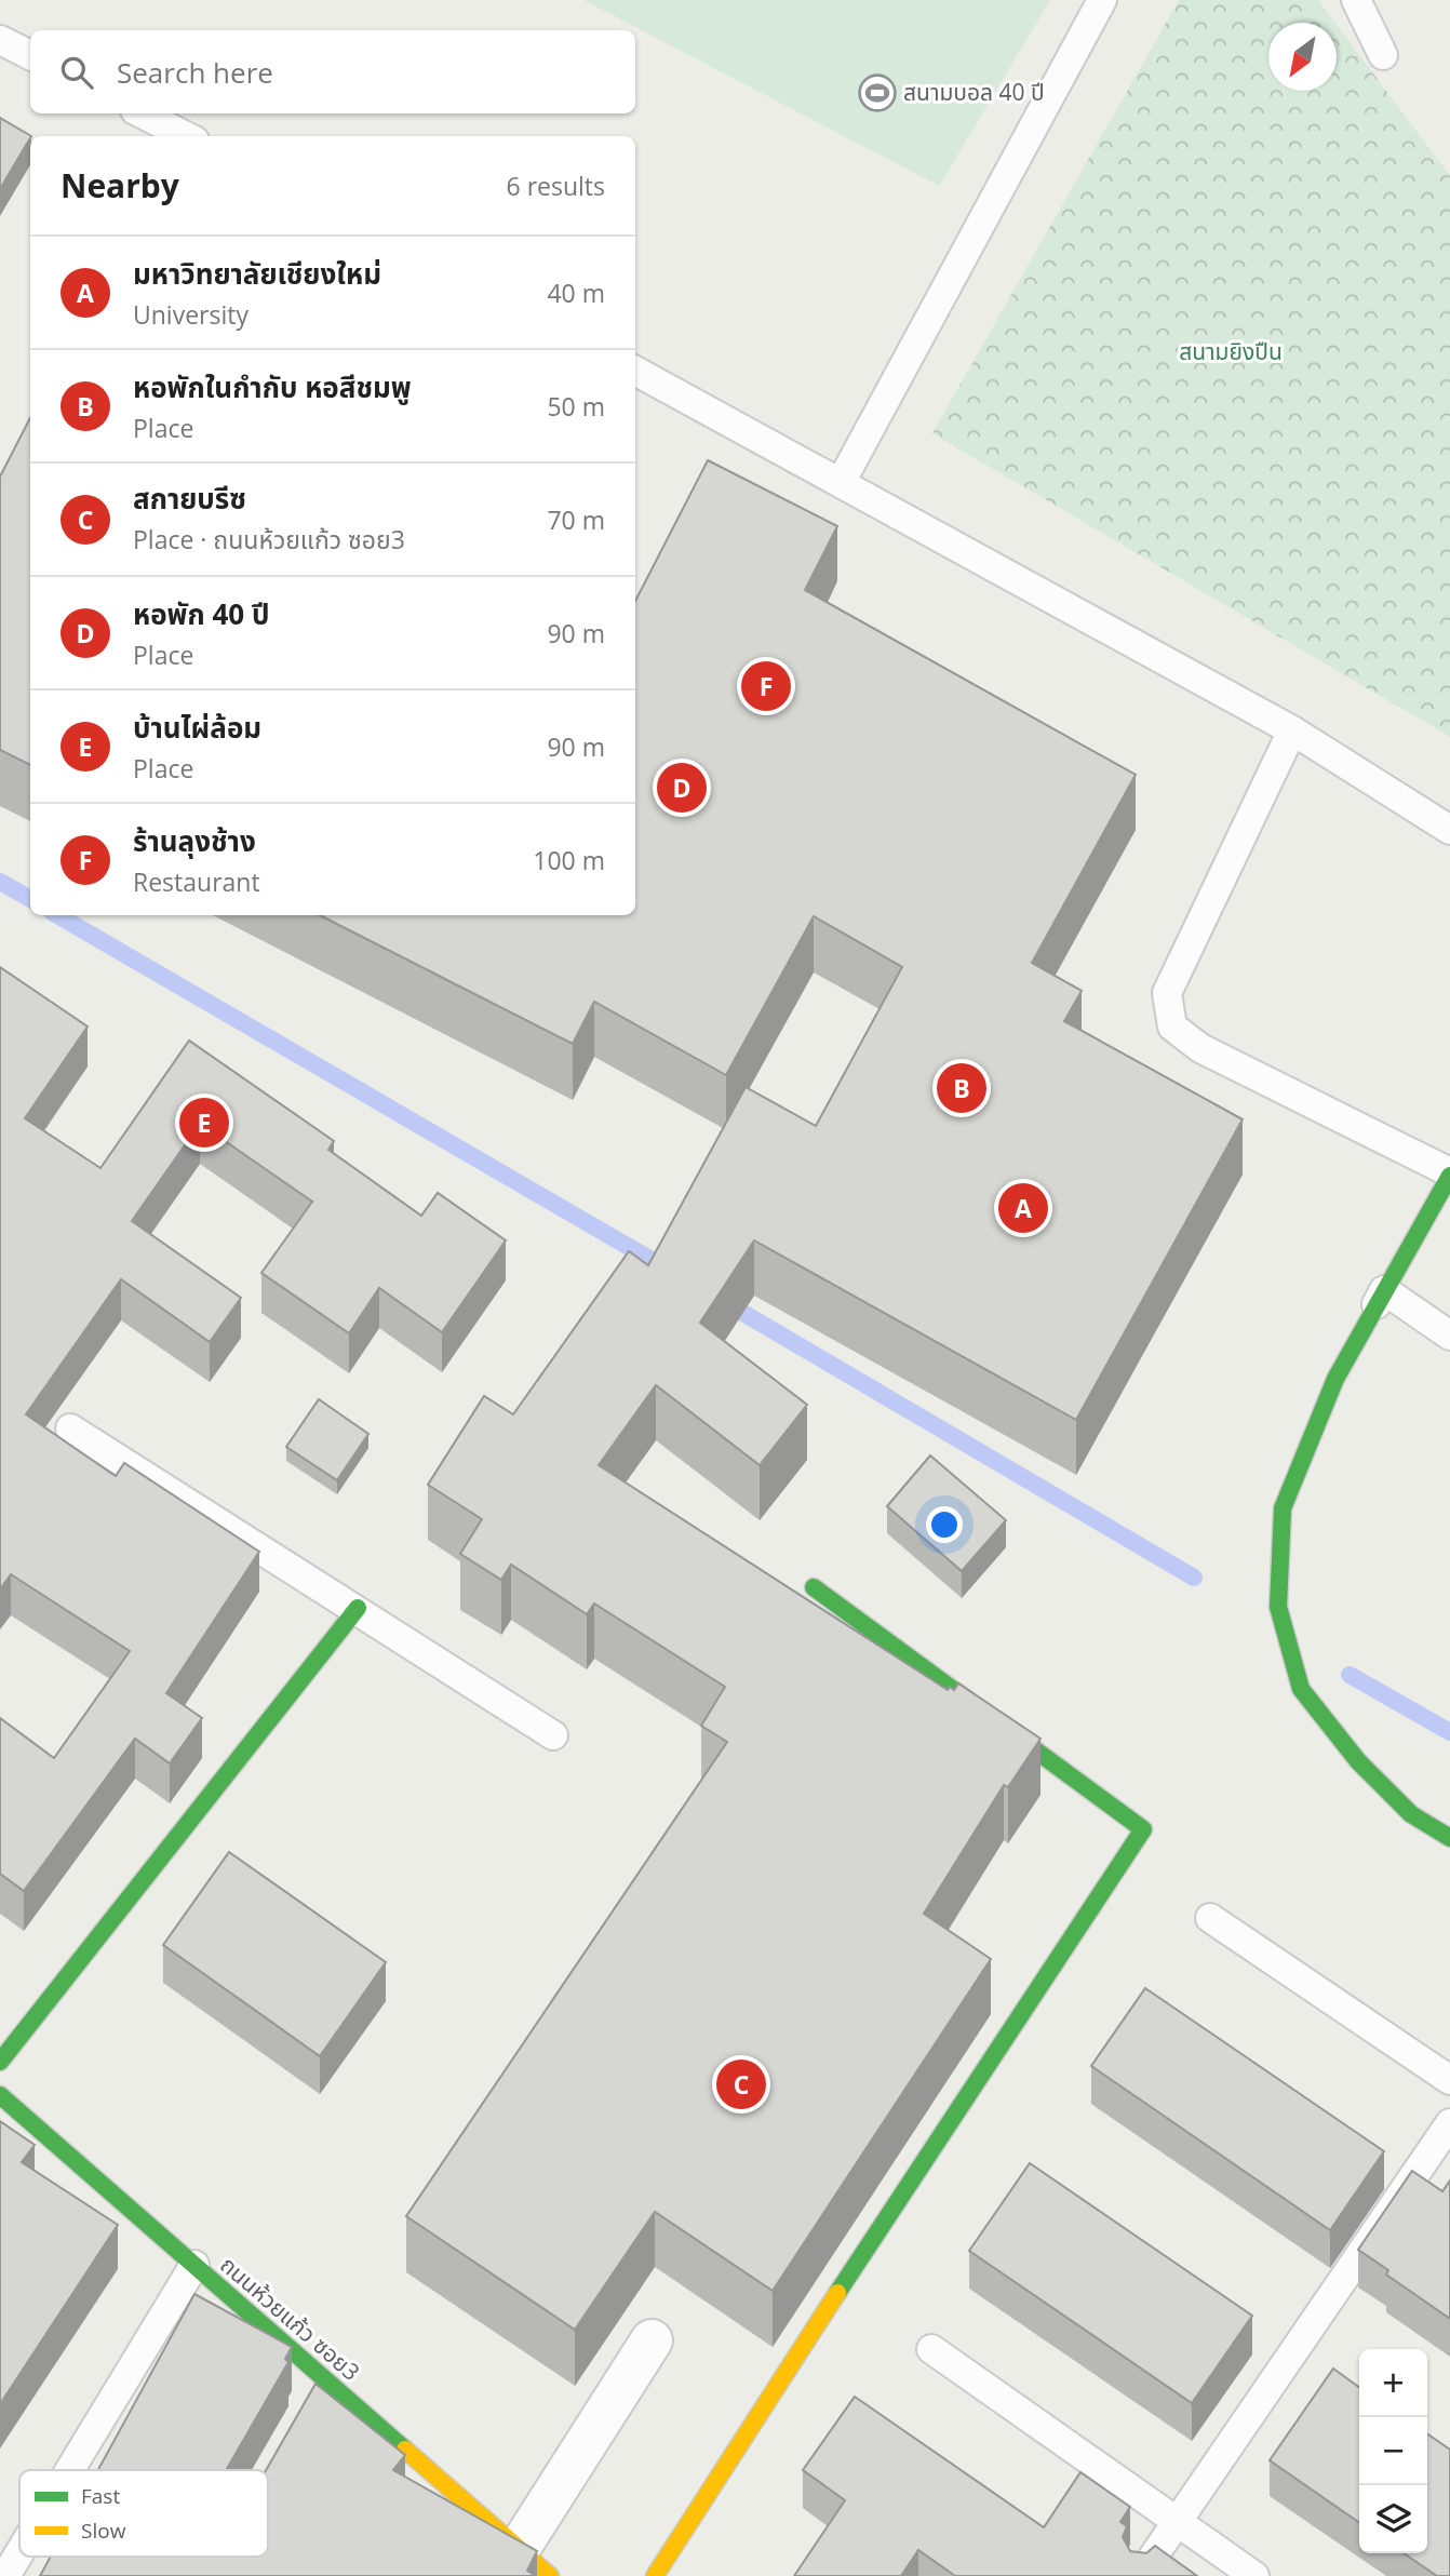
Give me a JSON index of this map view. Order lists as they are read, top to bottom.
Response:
{
  "streets": {
    "street": ["ถนนห้วยแก้ว ซอย3"]
  },
  "parks": ["สนามยิงปืน"],
  "places": {
    "sports": ["สนามบอล 40 ปี"]
  },
  "legend": ["Fast", "Slow"],
  "north": "bottom left",
  "page": {
    "search": "Search here",
    "heading": ["Nearby", "6 results"],
    "list": [
      {
        "mark": "A",
        "name": "มหาวิทยาลัยเชียงใหม่",
        "note": "University",
        "value": "40 m"
      },
      {
        "mark": "B",
        "name": "หอพักในกำกับ หอสีชมพู",
        "note": "Place",
        "value": "50 m"
      },
      {
        "mark": "C",
        "name": "สกายบรีซ",
        "note": "Place · ถนนห้วยแก้ว ซอย3",
        "value": "70 m"
      },
      {
        "mark": "D",
        "name": "หอพัก 40 ปี",
        "note": "Place",
        "value": "90 m"
      },
      {
        "mark": "E",
        "name": "บ้านไผ่ล้อม",
        "note": "Place",
        "value": "90 m"
      },
      {
        "mark": "F",
        "name": "ร้านลุงช้าง",
        "note": "Restaurant",
        "value": "100 m"
      }
    ],
    "pins": [
      "F",
      "D",
      "B",
      "E",
      "A",
      "C"
    ],
    "map_buttons": ["+", "−"]
  }
}
